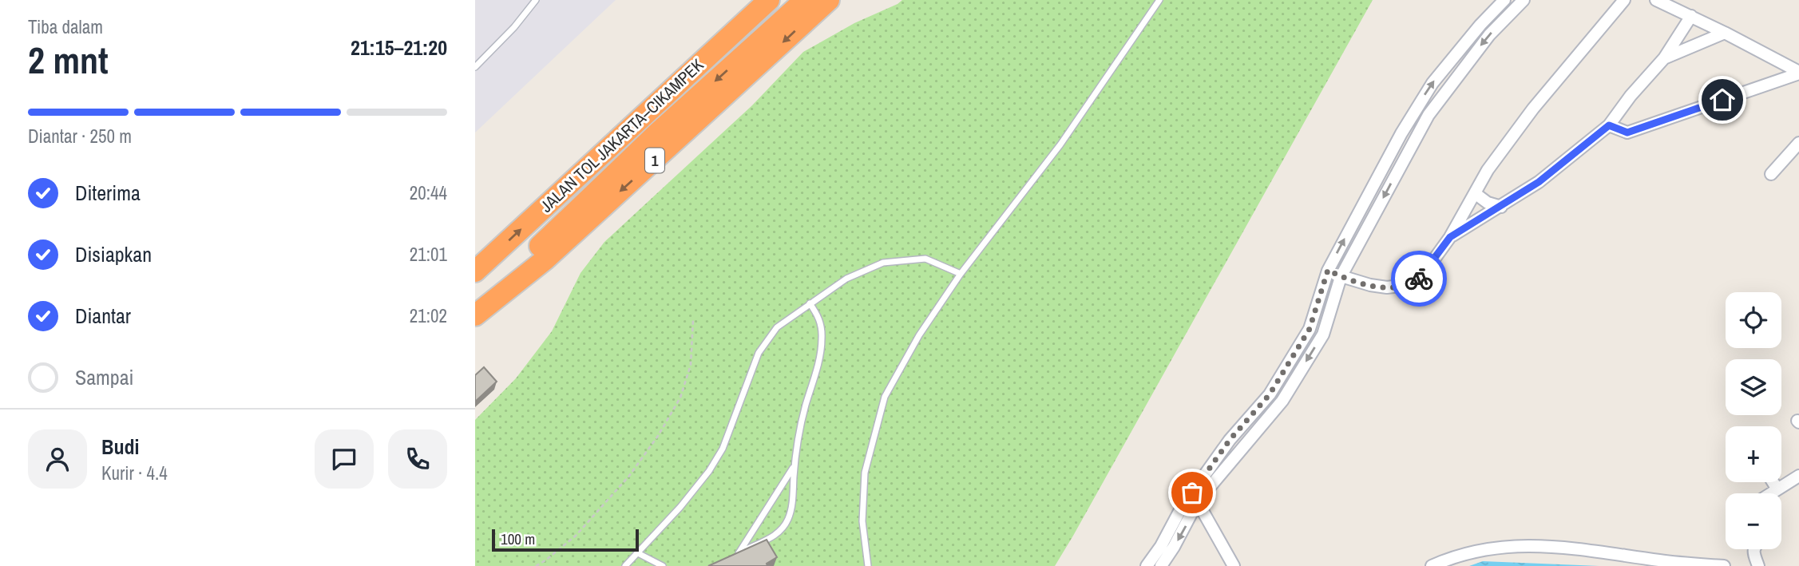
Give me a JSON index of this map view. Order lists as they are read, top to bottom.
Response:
{
  "streets": {
    "highway": ["JALAN TOL JAKARTA–CIKAMPEK", "1"]
  },
  "crossings": [
    ["JALAN TOL JAKARTA–CIKAMPEK", "1"]
  ],
  "scale_bar": "100 m",
  "page": {
    "heading": ["2 mnt", "Tiba dalam", "21:15–21:20"],
    "panel": ["Budi", "Kurir · 4.4"],
    "bar": "Diantar · 250 m",
    "list": [
      ["Diterima", "20:44"],
      ["Disiapkan", "21:01"],
      ["Diantar", "21:02"],
      "Sampai"
    ],
    "map_buttons": ["+", "−"],
    "scale": "100 m"
  }
}
